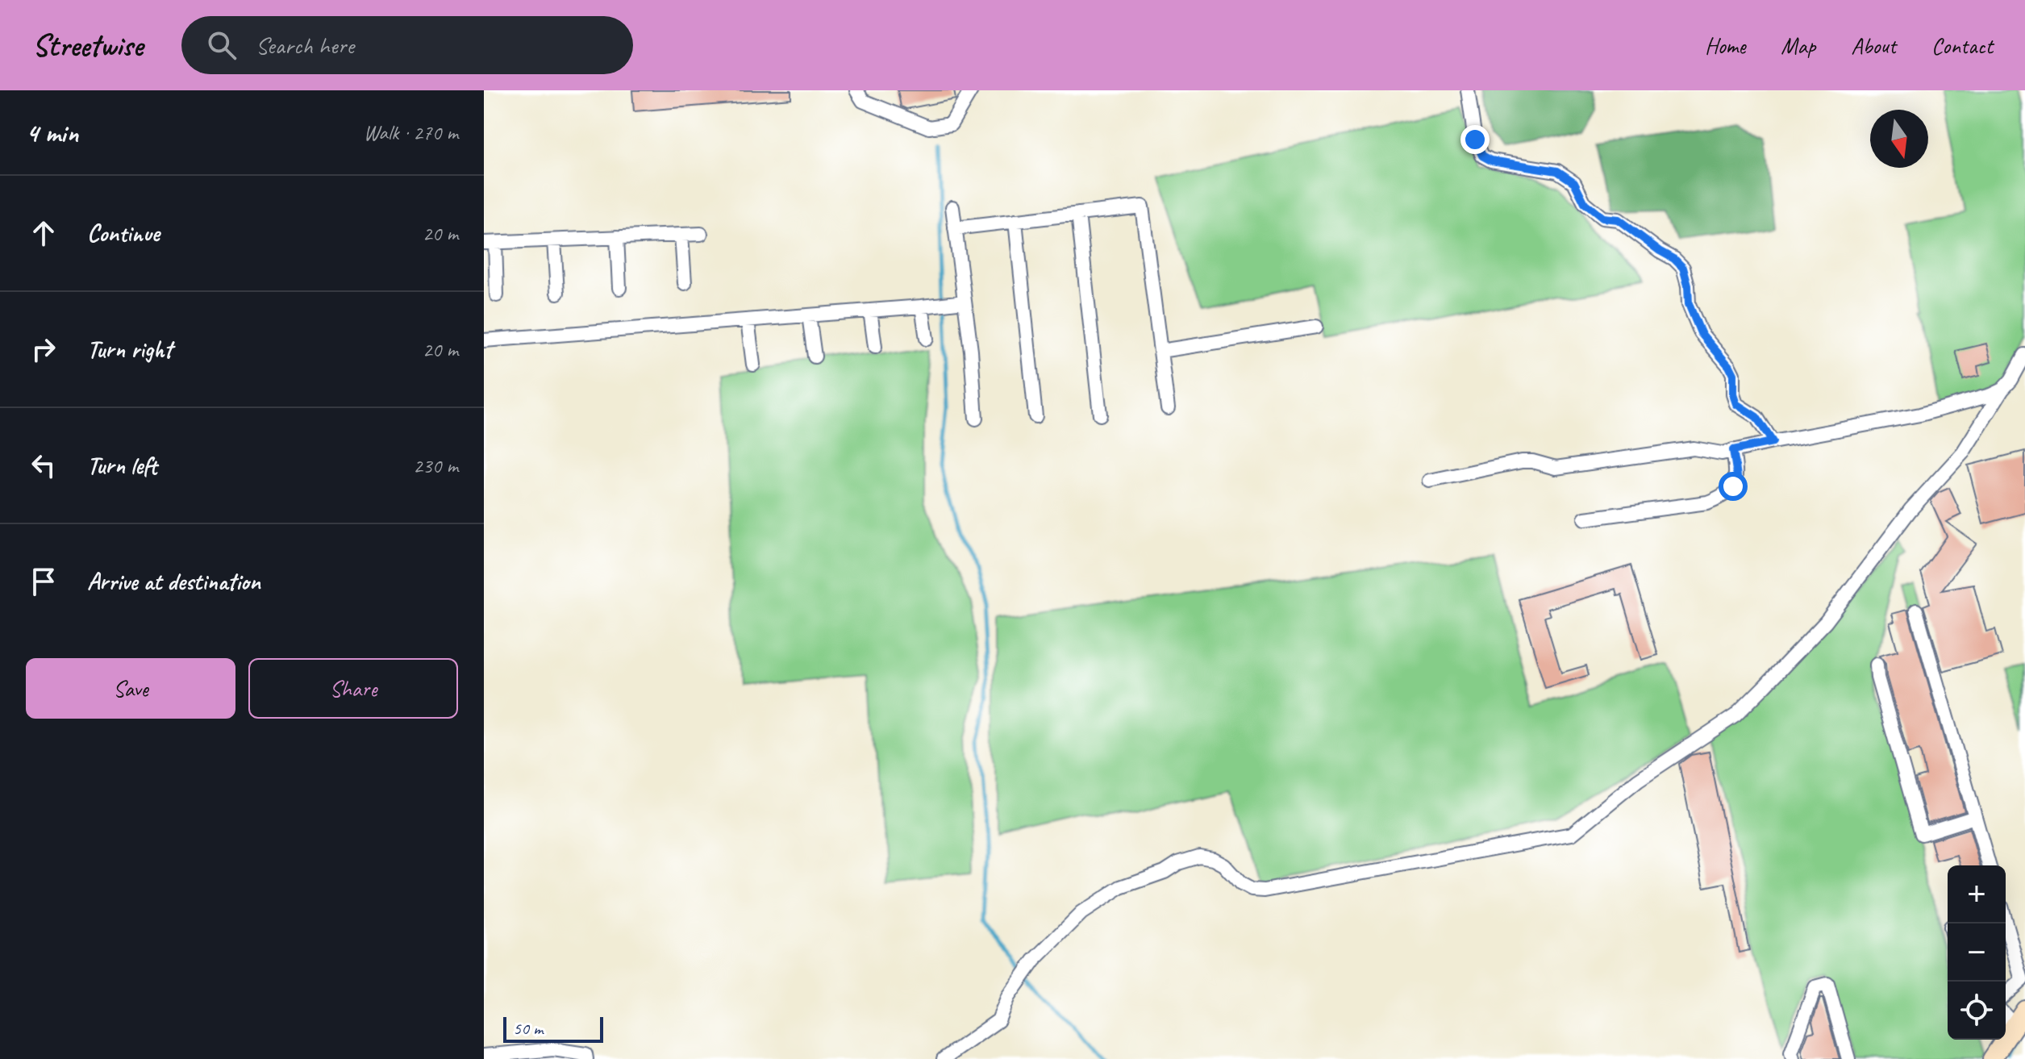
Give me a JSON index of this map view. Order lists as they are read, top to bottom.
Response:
{
  "scale_bar": "50 m",
  "north": "bottom",
  "page": {
    "header": "Streetwise",
    "search": "Search here",
    "nav": [
      "Home",
      "Map",
      "About",
      "Contact"
    ],
    "heading": ["4 min", "Walk · 270 m"],
    "list": [
      ["Continue", "20 m"],
      ["Turn right", "20 m"],
      ["Turn left", "230 m"],
      "Arrive at destination"
    ],
    "buttons": ["Save", "Share"],
    "map_buttons": ["+", "−"],
    "scale": "50 m"
  }
}
